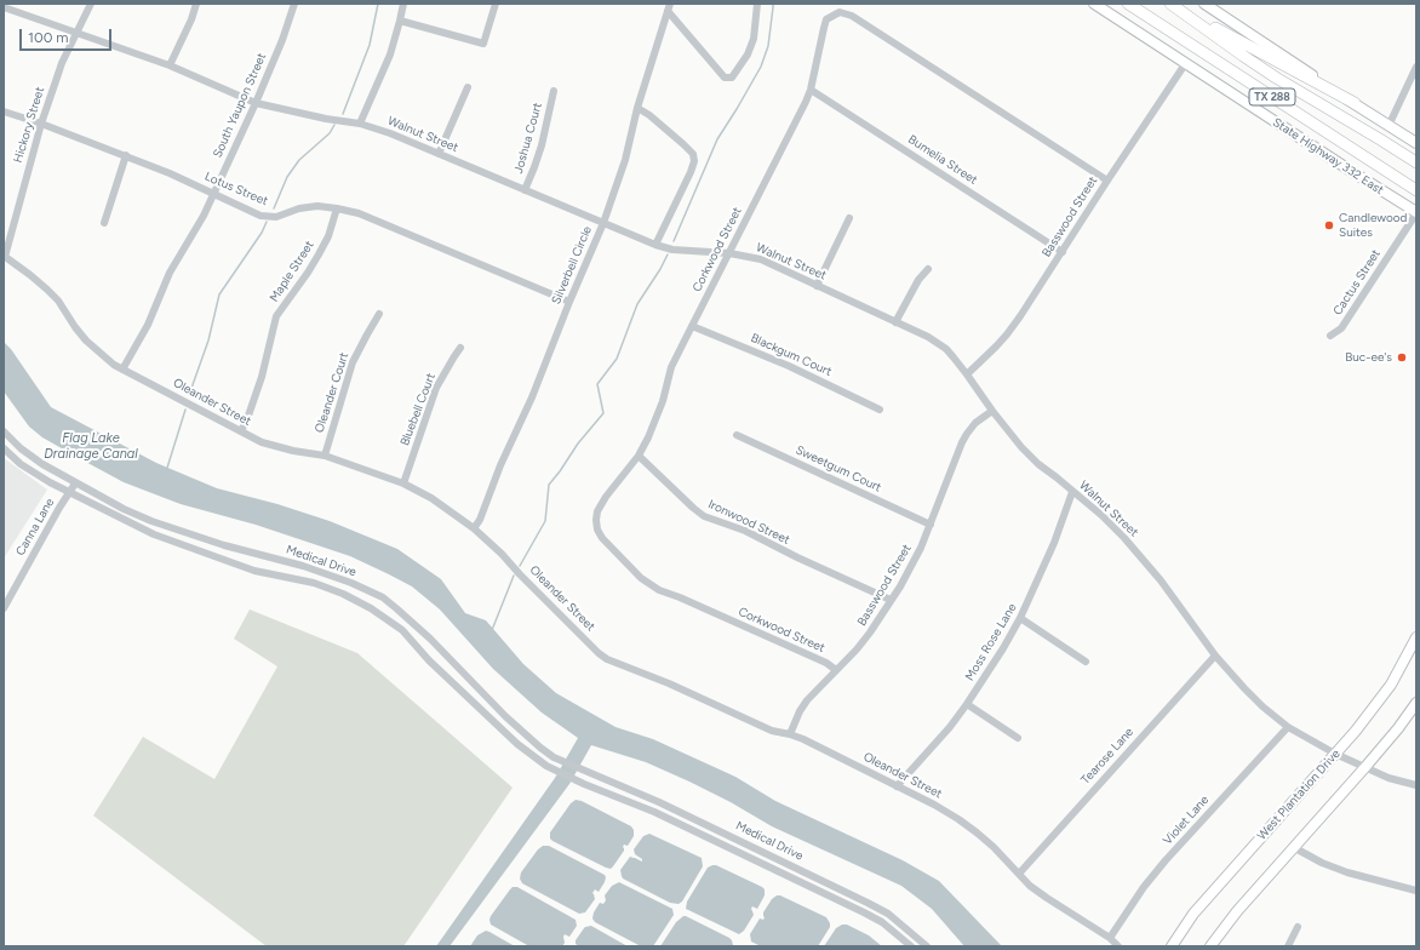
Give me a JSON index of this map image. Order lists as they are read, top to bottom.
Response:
{
  "streets": {
    "highway": ["TX 288"],
    "main road": ["State Highway 332 East", "West Plantation Drive"],
    "street": [
      "South Yaupon Street",
      "Hickory Street",
      "Walnut Street",
      "Joshua Court",
      "Bumelia Street",
      "Lotus Street",
      "Basswood Street",
      "Corkwood Street",
      "Silverbell Circle",
      "Maple Street",
      "Cactus Street",
      "Blackgum Court",
      "Oleander Court",
      "Oleander Street",
      "Bluebell Court",
      "Sweetgum Court",
      "Ironwood Street",
      "Canna Lane",
      "Medical Drive",
      "Moss Rose Lane",
      "Tearose Lane",
      "Violet Lane"
    ]
  },
  "crossings": [
    ["South Yaupon Street", "Walnut Street"],
    ["South Yaupon Street", "Lotus Street"],
    ["South Yaupon Street", "Oleander Street"],
    ["Hickory Street", "Walnut Street"],
    ["Hickory Street", "Lotus Street"],
    ["Hickory Street", "Oleander Street"],
    ["Walnut Street", "Joshua Court"],
    ["Walnut Street", "Basswood Street"],
    ["Walnut Street", "Corkwood Street"],
    ["Walnut Street", "Silverbell Circle"],
    ["Walnut Street", "Moss Rose Lane"],
    ["Walnut Street", "Tearose Lane"],
    ["Walnut Street", "West Plantation Drive"],
    ["Walnut Street", "Violet Lane"],
    ["State Highway 332 East", "Basswood Street"],
    ["State Highway 332 East", "Cactus Street"],
    ["Bumelia Street", "Basswood Street"],
    ["Bumelia Street", "Corkwood Street"],
    ["Lotus Street", "Silverbell Circle"],
    ["Lotus Street", "Maple Street"],
    ["Basswood Street", "Corkwood Street"],
    ["Basswood Street", "Oleander Street"],
    ["Basswood Street", "Sweetgum Court"],
    ["Basswood Street", "Ironwood Street"],
    ["Corkwood Street", "Blackgum Court"],
    ["Corkwood Street", "Ironwood Street"],
    ["Silverbell Circle", "Oleander Street"],
    ["Maple Street", "Oleander Street"],
    ["Oleander Court", "Oleander Street"],
    ["Oleander Street", "Bluebell Court"],
    ["Oleander Street", "Moss Rose Lane"],
    ["Oleander Street", "Tearose Lane"],
    ["Oleander Street", "Violet Lane"],
    ["Canna Lane", "Medical Drive"]
  ],
  "water": ["Flag Lake Drainage Canal"],
  "places": ["Candlewood Suites", "Buc-ee's"],
  "scale_bar": "100 m"
}
